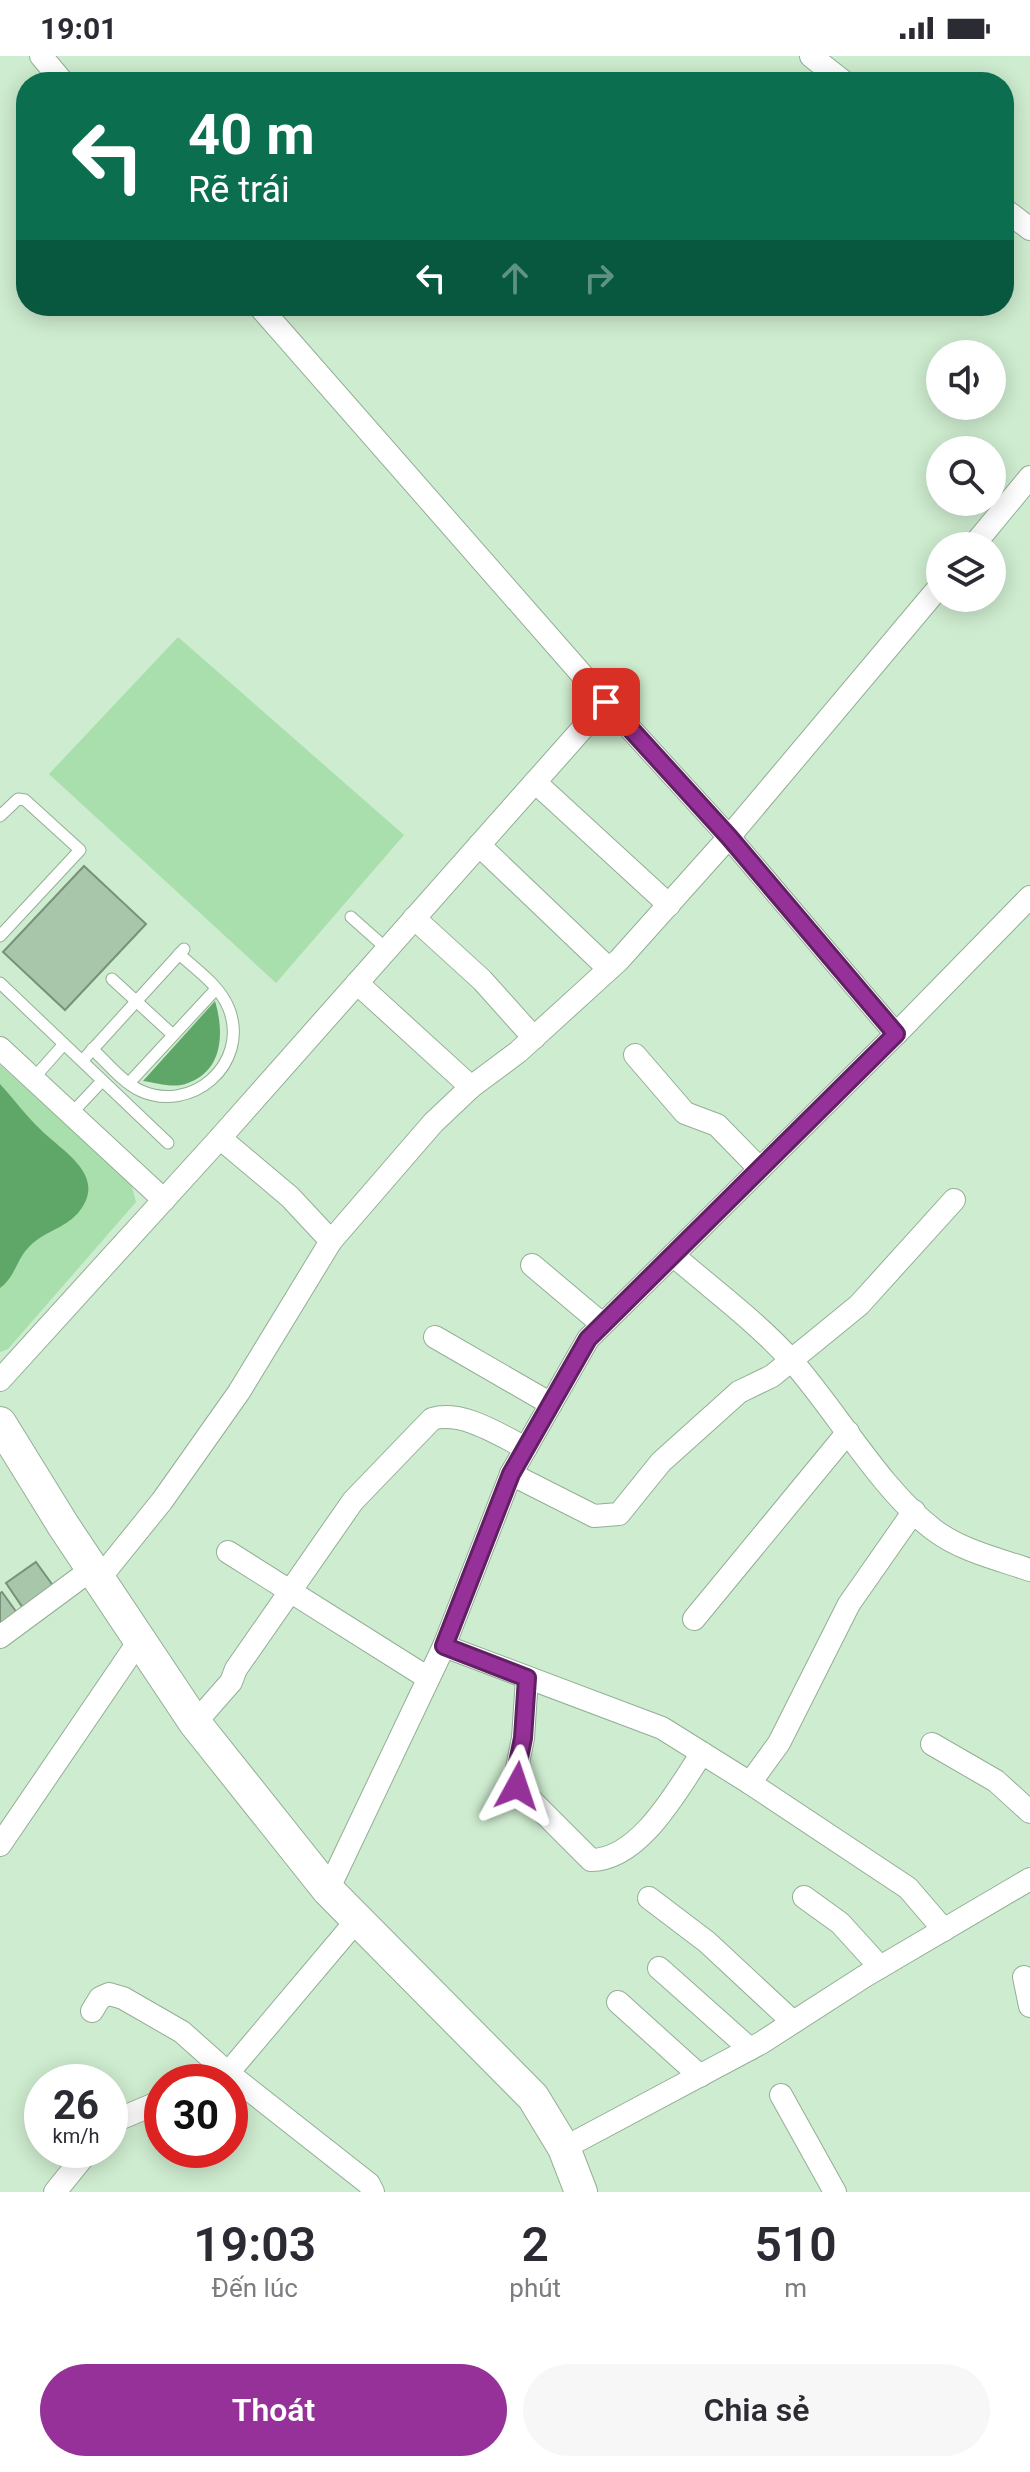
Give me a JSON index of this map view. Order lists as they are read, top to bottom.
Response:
{
  "page": {
    "status": "19:01",
    "turn": ["40 m", "Rẽ trái"],
    "speed": "26 km/h",
    "limit": "30",
    "eta": [
      "19:03",
      "Đến lúc",
      "2",
      "phút",
      "510",
      "m"
    ],
    "buttons": ["Thoát", "Chia sẻ"]
  }
}
